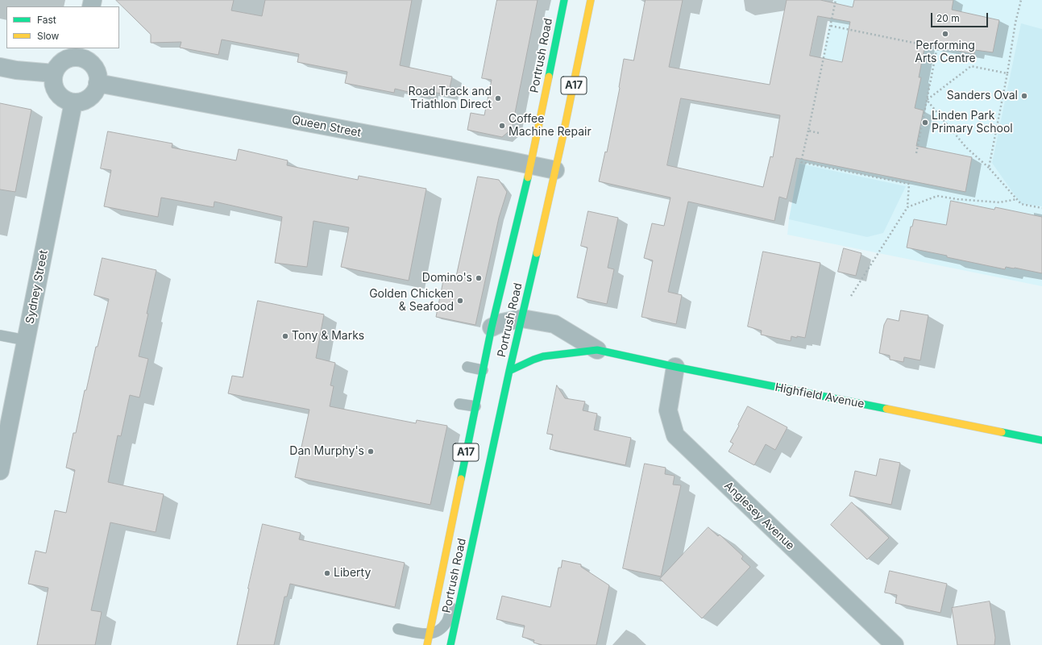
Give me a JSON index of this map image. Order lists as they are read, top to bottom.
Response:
{
  "streets": {
    "main road": ["Portrush Road", "A17", "Highfield Avenue"],
    "street": ["Queen Street", "Sydney Street", "Anglesey Avenue"]
  },
  "crossings": [
    ["Portrush Road", "Queen Street"],
    ["Portrush Road", "Highfield Avenue"],
    ["Queen Street", "Sydney Street"],
    ["Highfield Avenue", "Anglesey Avenue"]
  ],
  "places": [
    "Performing Arts Centre",
    "Sanders Oval",
    "Road Track and Triathlon Direct",
    "Linden Park Primary School",
    "Coffee Machine Repair",
    "Domino's",
    "Golden Chicken & Seafood",
    "Tony & Marks",
    "Dan Murphy's",
    "Liberty"
  ],
  "legend": ["Fast", "Slow"],
  "scale_bar": "20 m"
}
